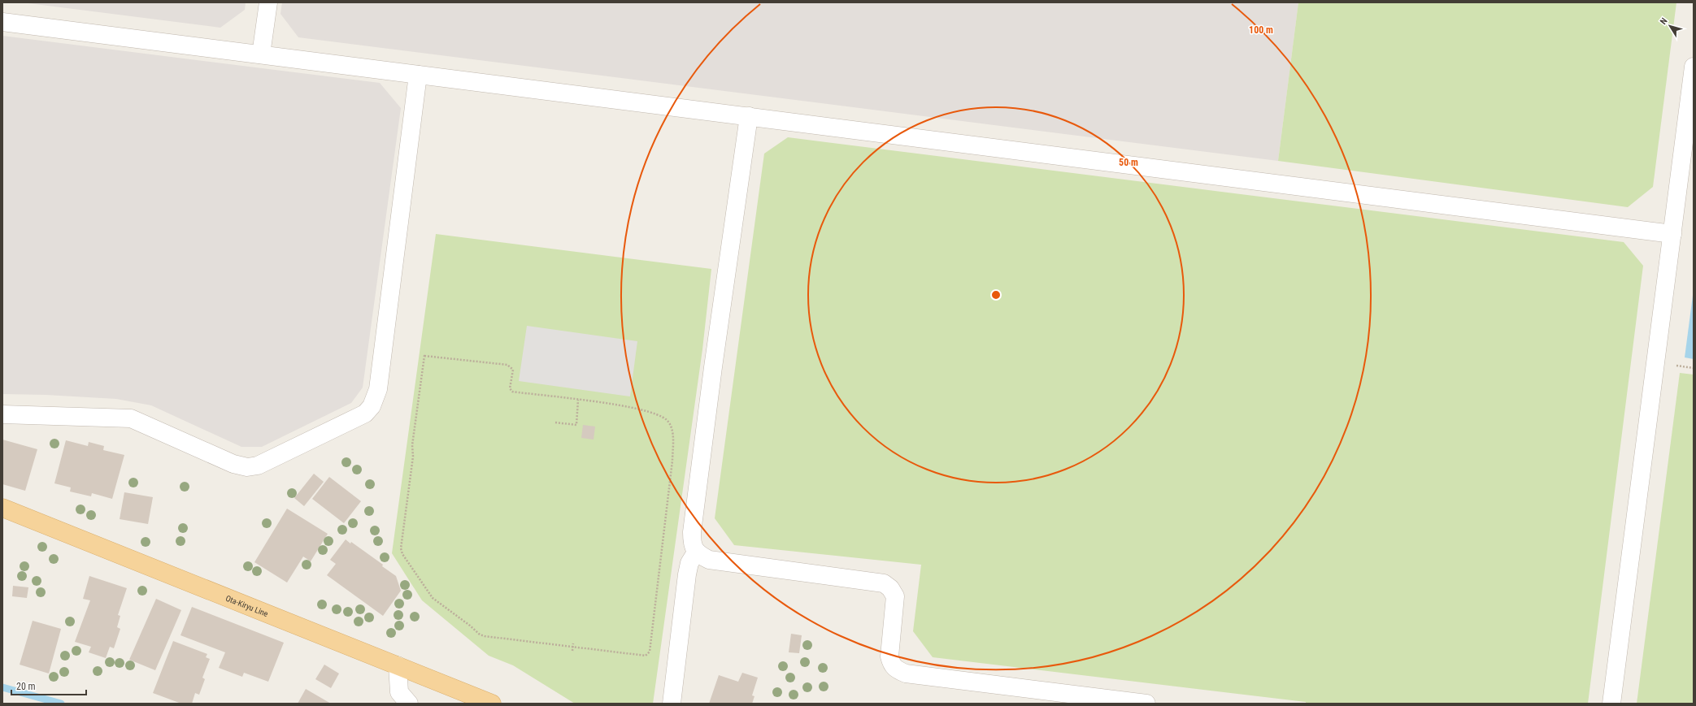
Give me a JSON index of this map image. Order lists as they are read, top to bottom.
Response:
{
  "streets": {
    "main road": ["Ota-Kiryu Line"]
  },
  "scale_bar": "20 m",
  "north": "top left",
  "rings": ["100 m", "50 m"]
}
